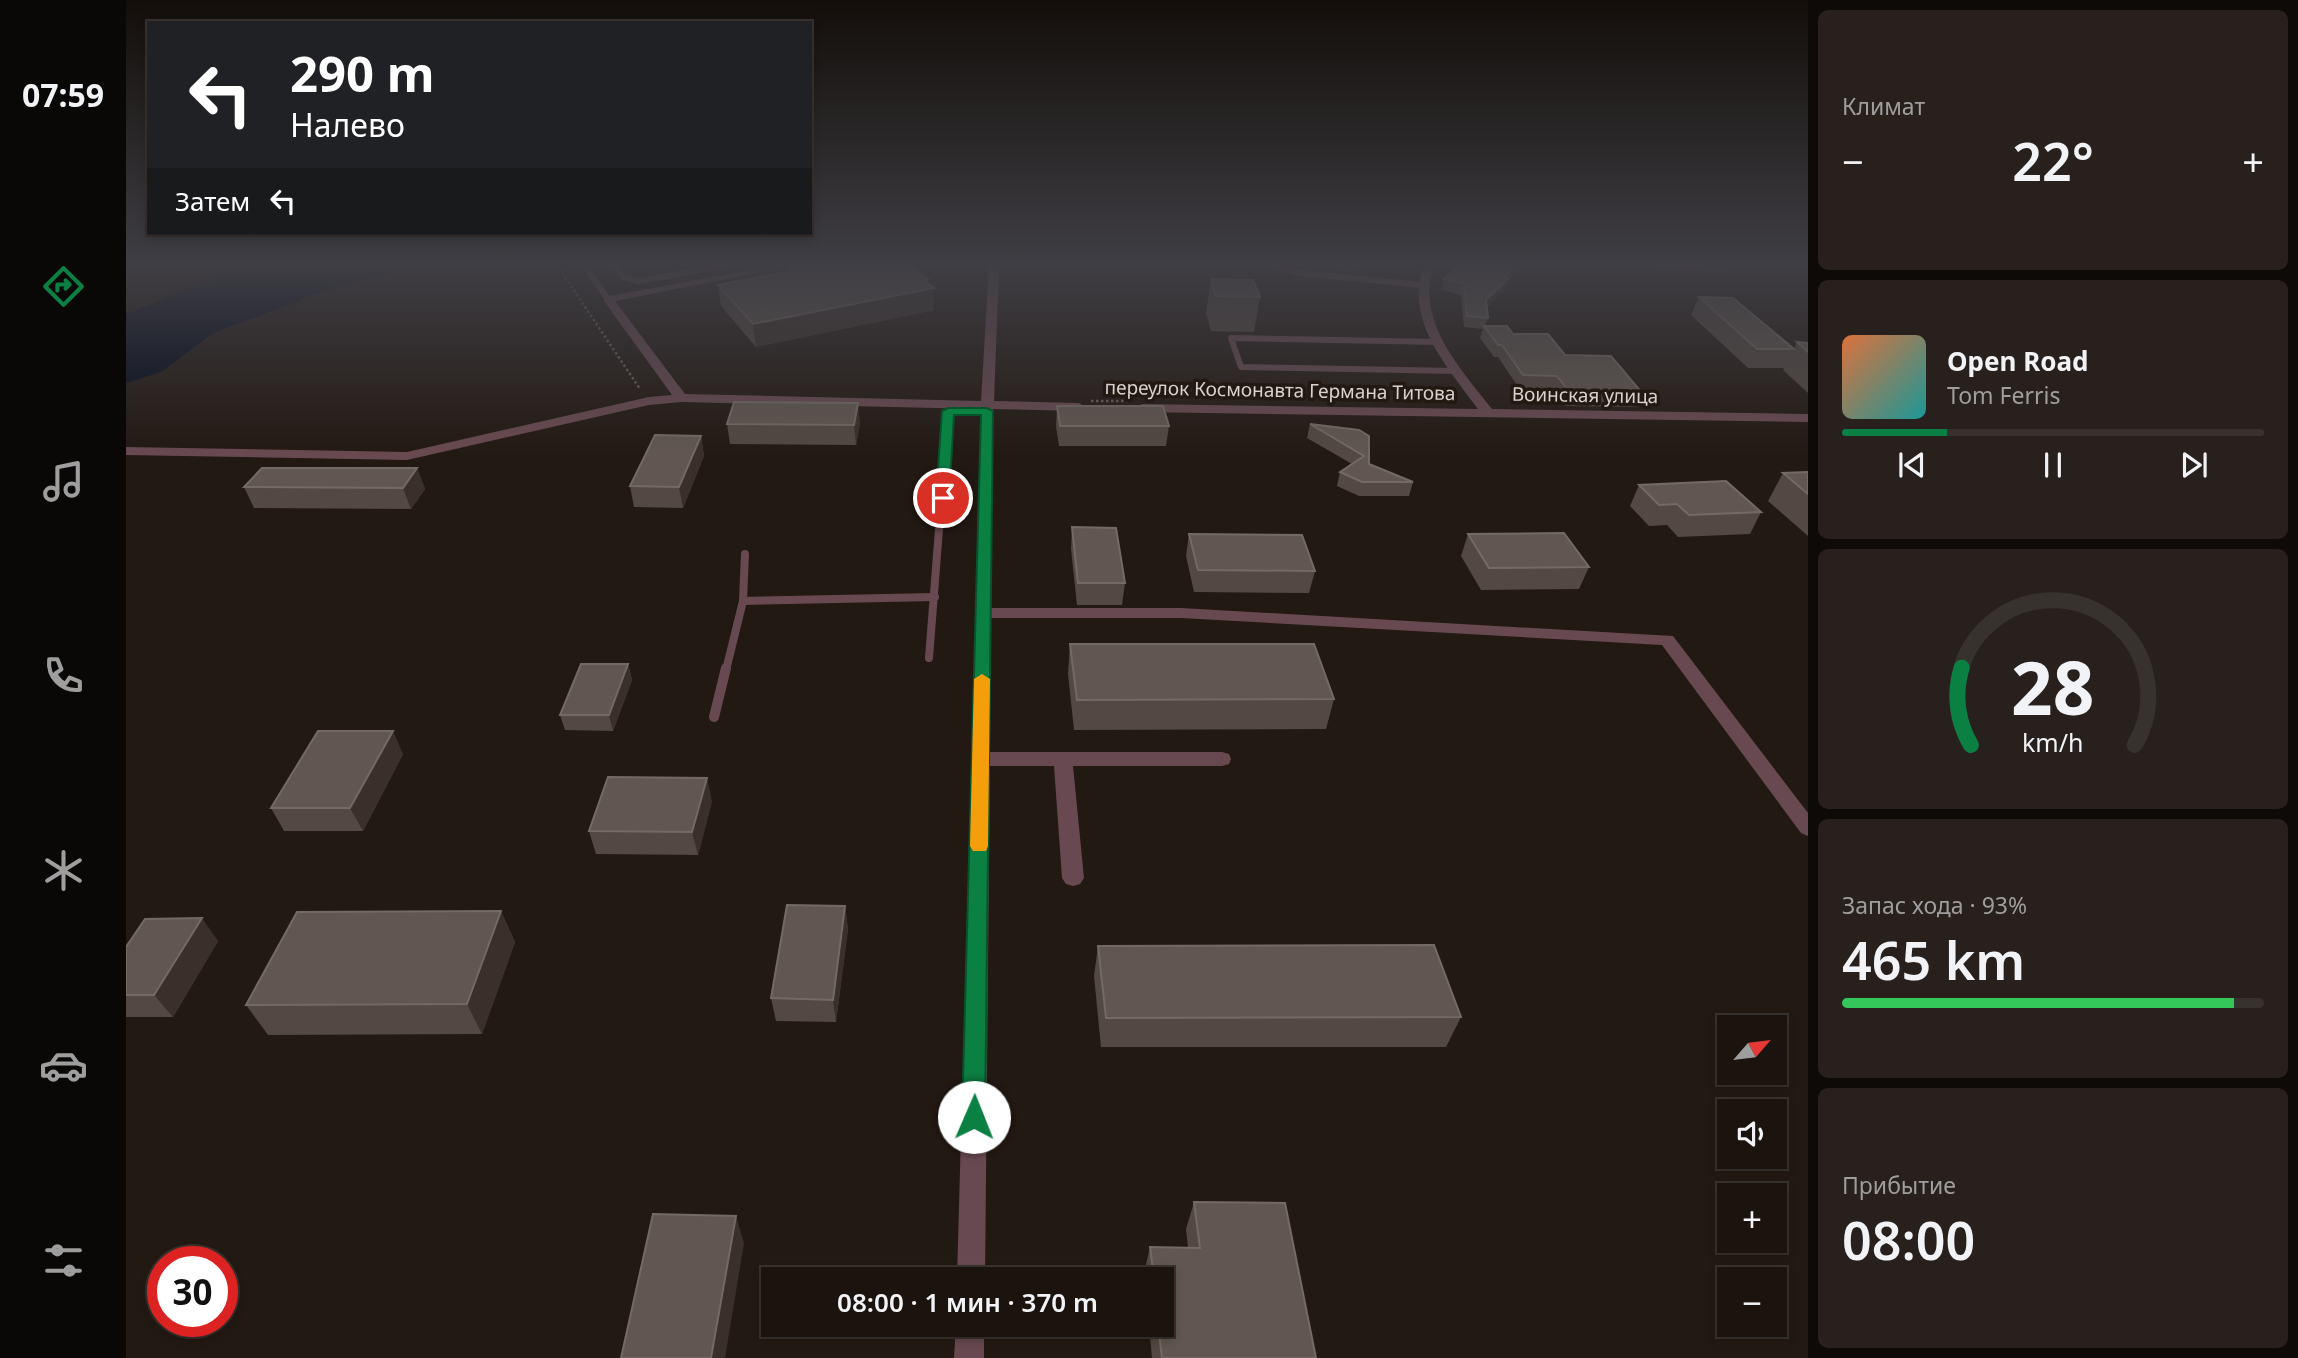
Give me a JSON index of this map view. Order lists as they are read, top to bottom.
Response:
{
  "streets": {
    "street": ["переулок Космонавта Германа Титова", "Воинская улица"]
  },
  "crossings": [
    ["переулок Космонавта Германа Титова", "Воинская улица"]
  ],
  "north": "top right",
  "page": {
    "tabs": "07:59",
    "tile": [
      "Климат",
      ["Запас хода · 93%", "465 km"],
      ["Прибытие", "08:00"]
    ],
    "turn": ["290 m", "Налево"],
    "heat": ["−", "22°", "+"],
    "then": "Затем",
    "song": ["Open Road", "Tom Ferris"],
    "map_buttons": ["+", "−"],
    "limit": "30",
    "trip": "08:00 · 1 мин · 370 m",
    "gauge": ["28", "km/h"]
  }
}
